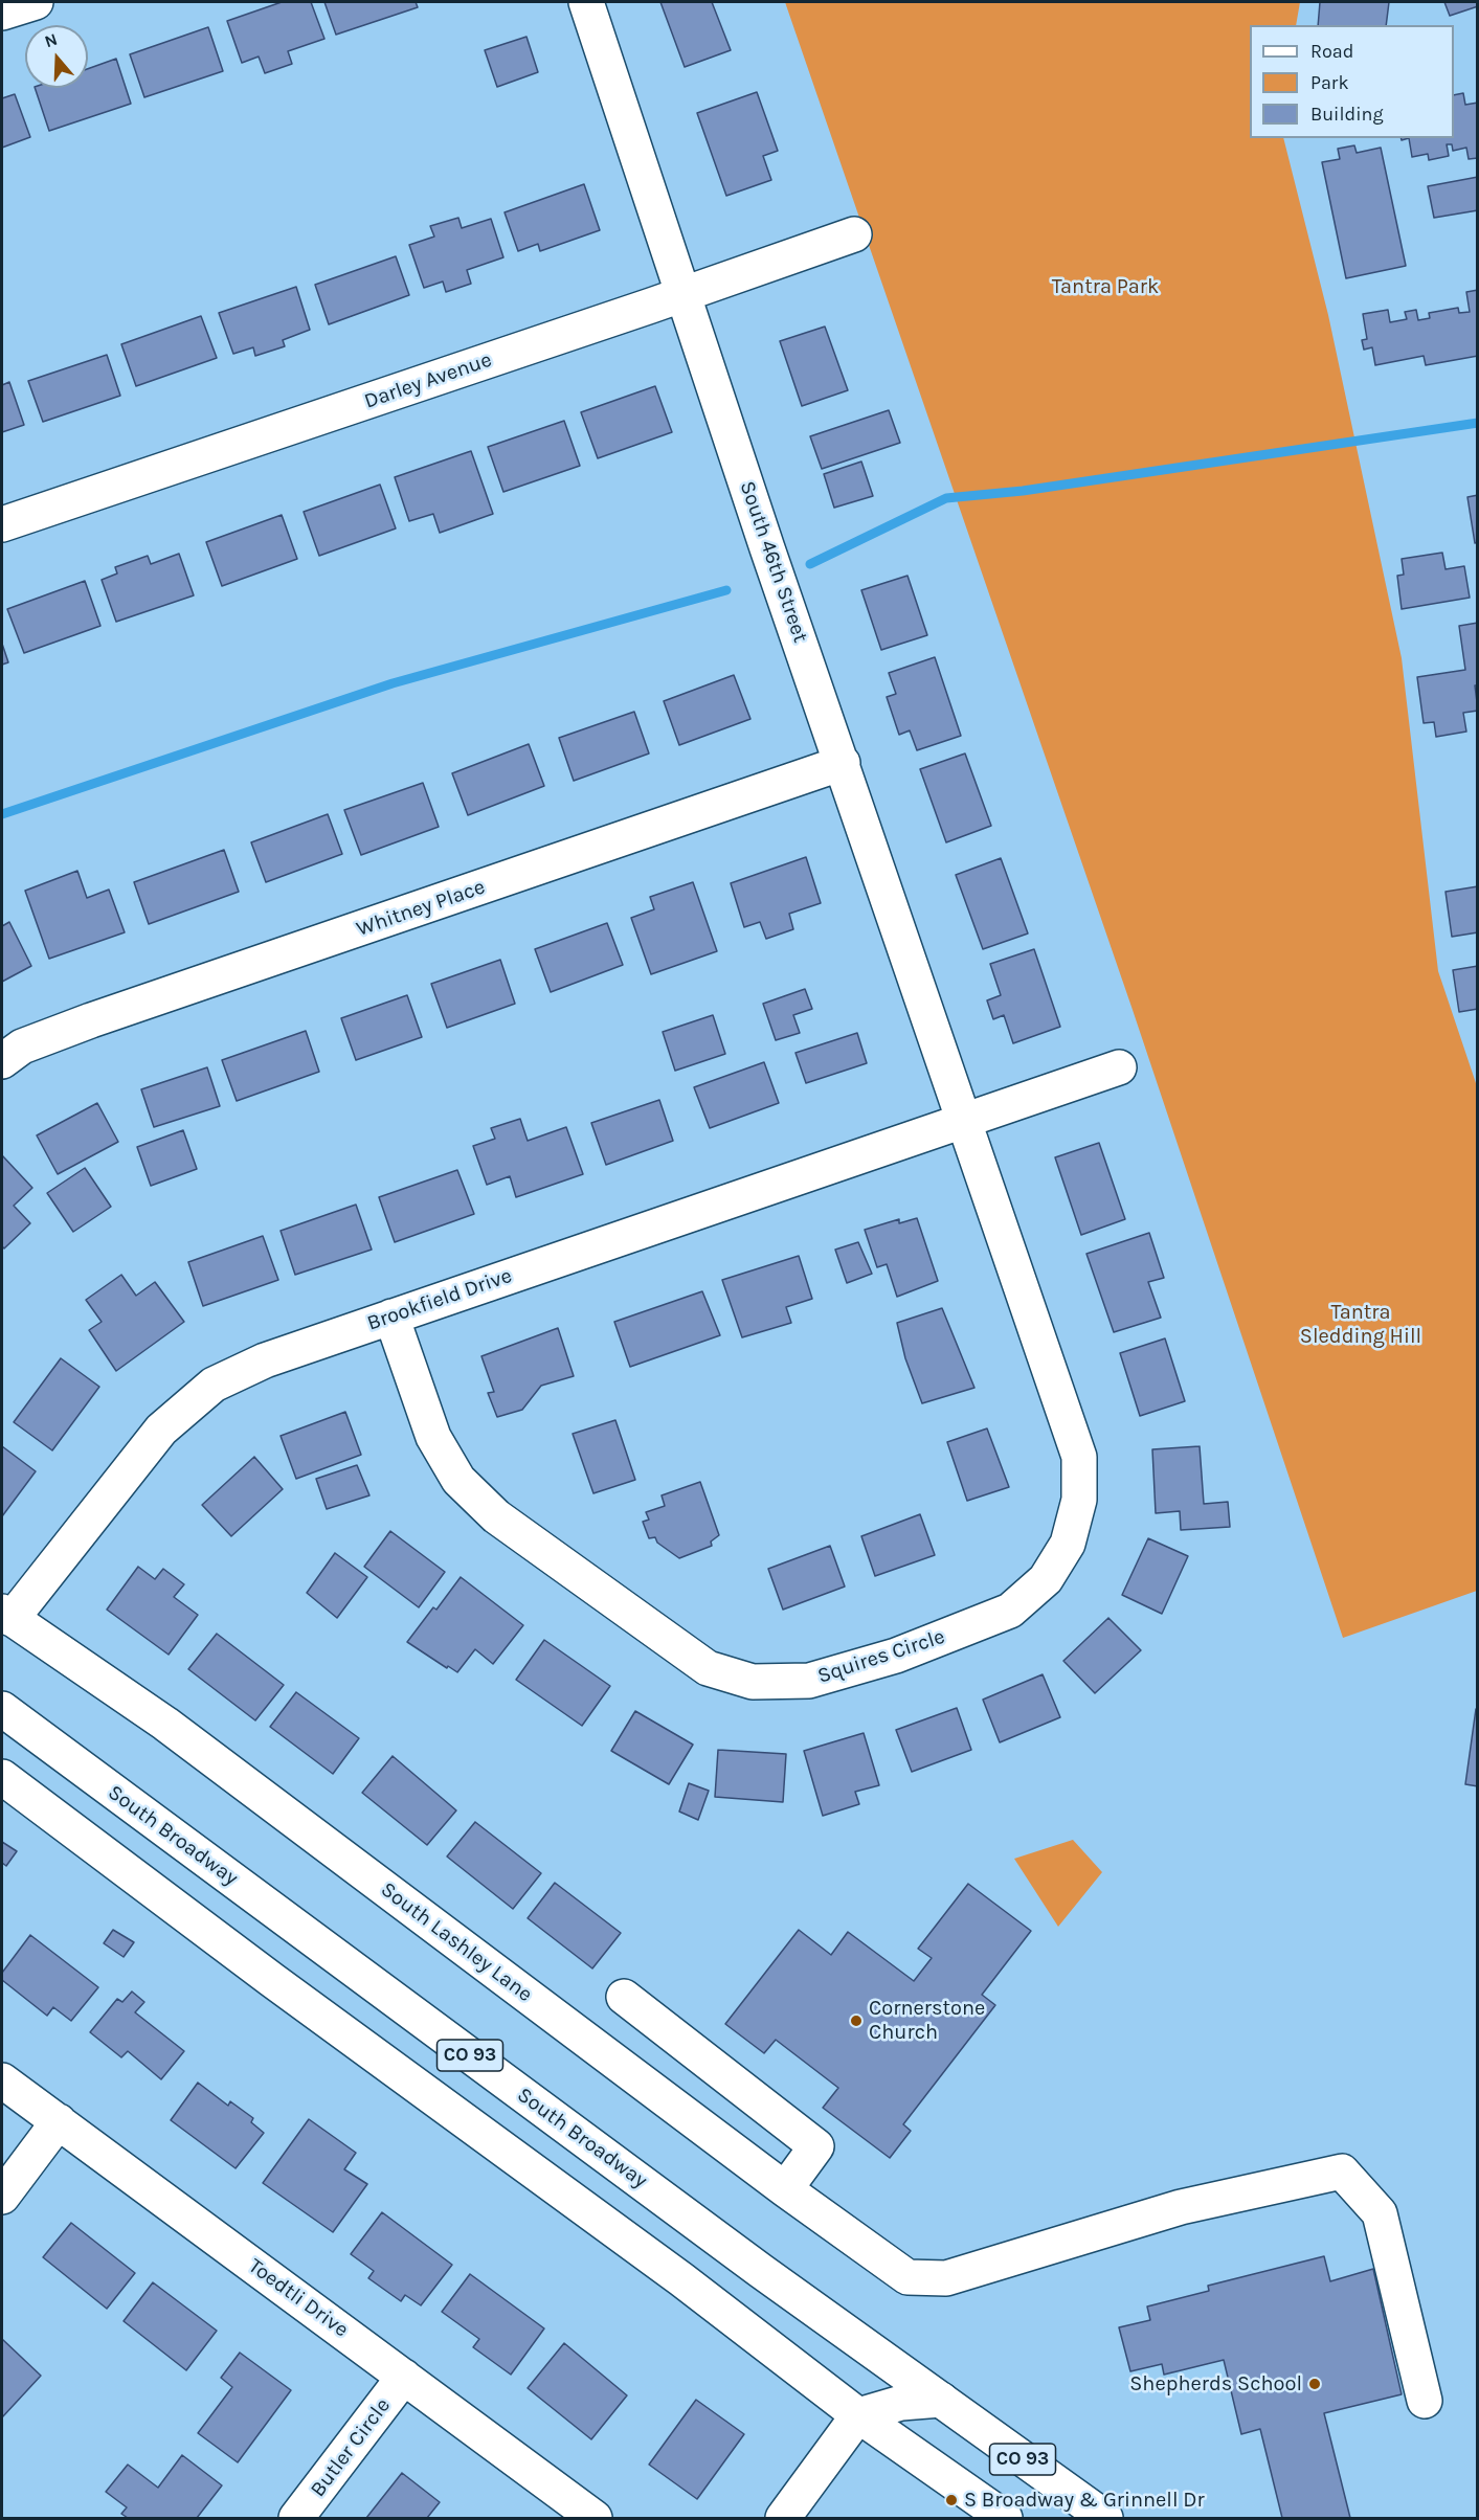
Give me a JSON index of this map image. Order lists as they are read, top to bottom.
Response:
{
  "streets": {
    "main road": [
      "Darley Avenue",
      "South 46th Street",
      "Whitney Place",
      "Brookfield Drive",
      "Squires Circle",
      "South Broadway",
      "South Lashley Lane",
      "CO 93",
      "Toedtli Drive",
      "Butler Circle"
    ]
  },
  "crossings": [
    ["Darley Avenue", "South 46th Street"],
    ["South 46th Street", "Whitney Place"],
    ["South 46th Street", "Brookfield Drive"],
    ["South 46th Street", "Squires Circle"],
    ["Brookfield Drive", "Squires Circle"],
    ["Brookfield Drive", "South Lashley Lane"],
    ["Toedtli Drive", "Butler Circle"]
  ],
  "parks": ["Tantra Park", "Tantra Sledding Hill"],
  "places": ["Cornerstone Church", "Shepherds School", "S Broadway & Grinnell Dr"],
  "legend": ["Road", "Park", "Building"],
  "north": "top"
}
